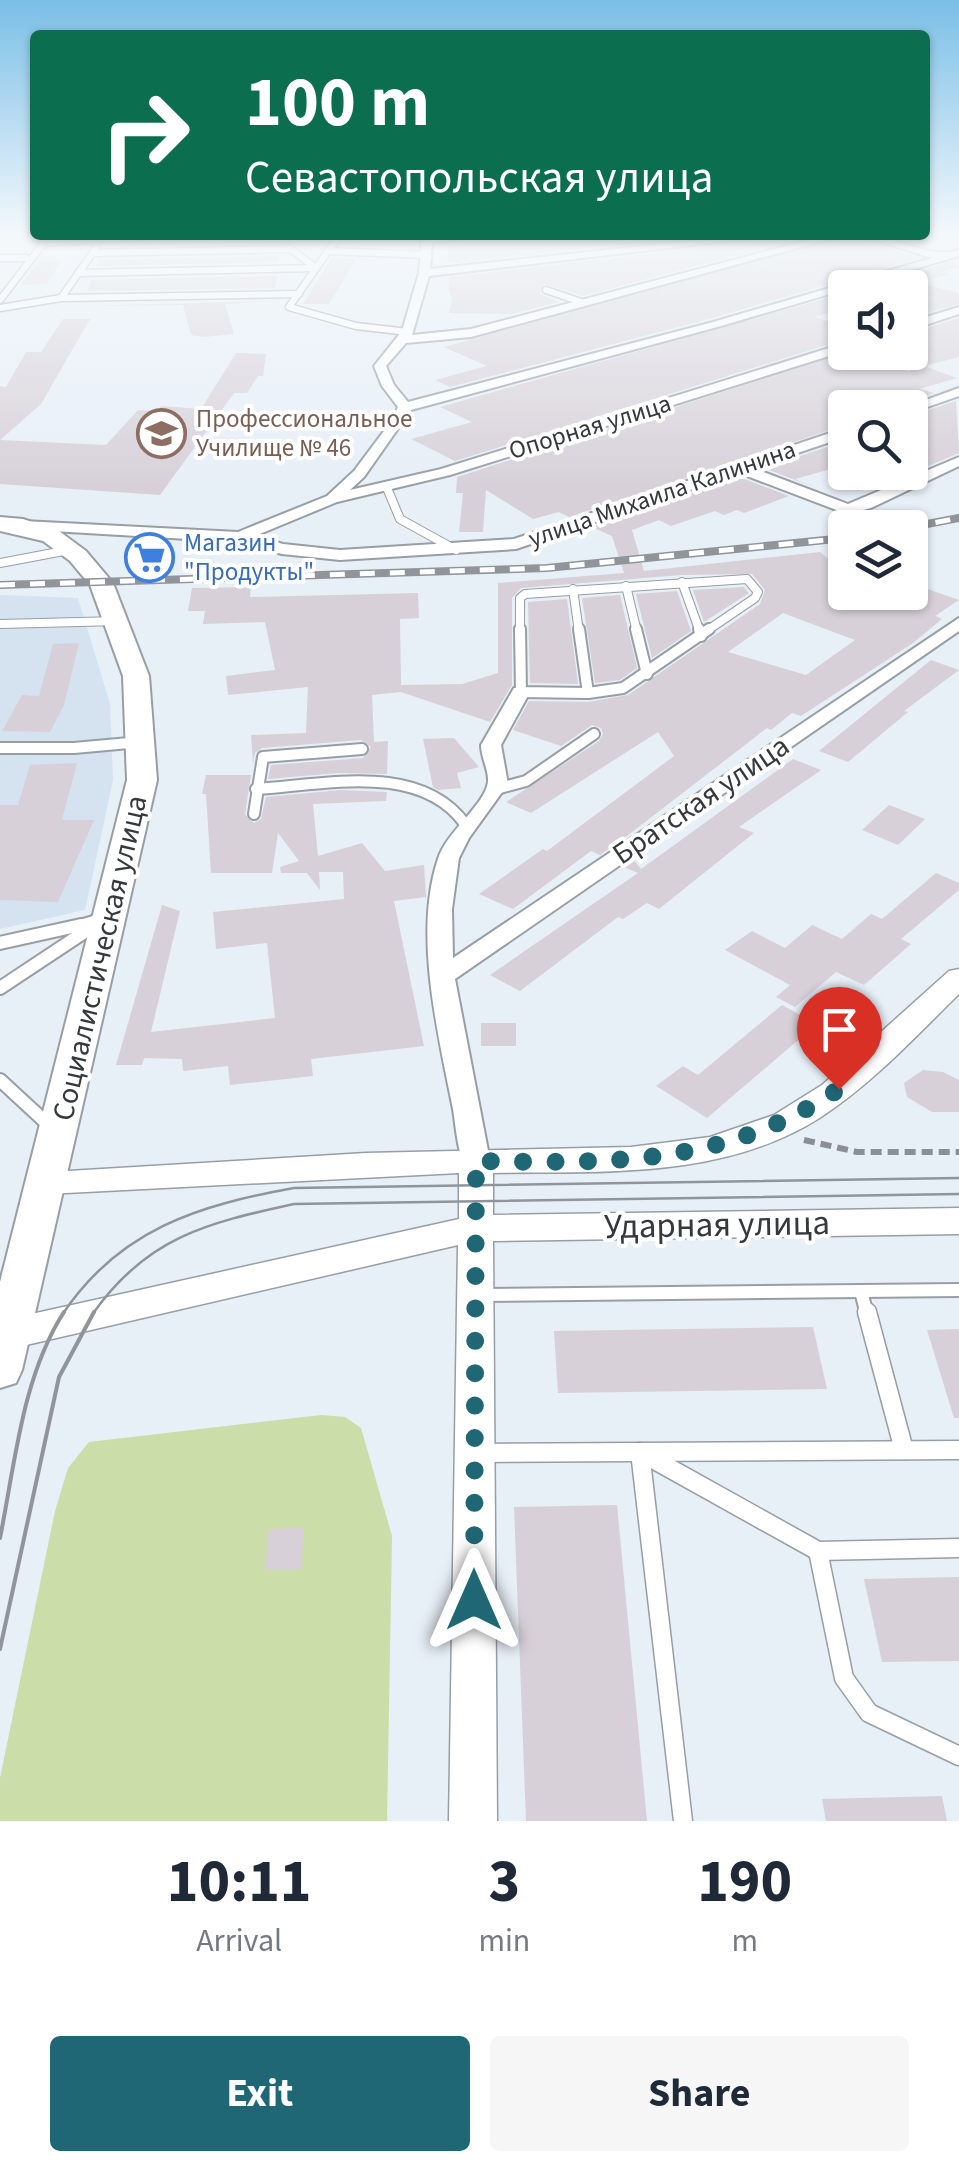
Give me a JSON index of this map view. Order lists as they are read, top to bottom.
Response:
{
  "streets": {
    "main road": ["Социалистическая улица"],
    "street": [
      "Опорная улица",
      "улица Михаила Калинина",
      "Братская улица",
      "Ударная улица"
    ]
  },
  "crossings": [
    ["Опорная улица", "Социалистическая улица"],
    ["улица Михаила Калинина", "Социалистическая улица"],
    ["Социалистическая улица", "Ударная улица"]
  ],
  "places": {
    "school or university": ["Профессиональное Училище № 46"],
    "supermarket": ["Магазин \"Продукты\""]
  },
  "page": {
    "turn": ["100 m", "Севастопольская улица"],
    "eta": [
      "10:11",
      "Arrival",
      "3",
      "min",
      "190",
      "m"
    ],
    "buttons": ["Exit", "Share"]
  }
}
